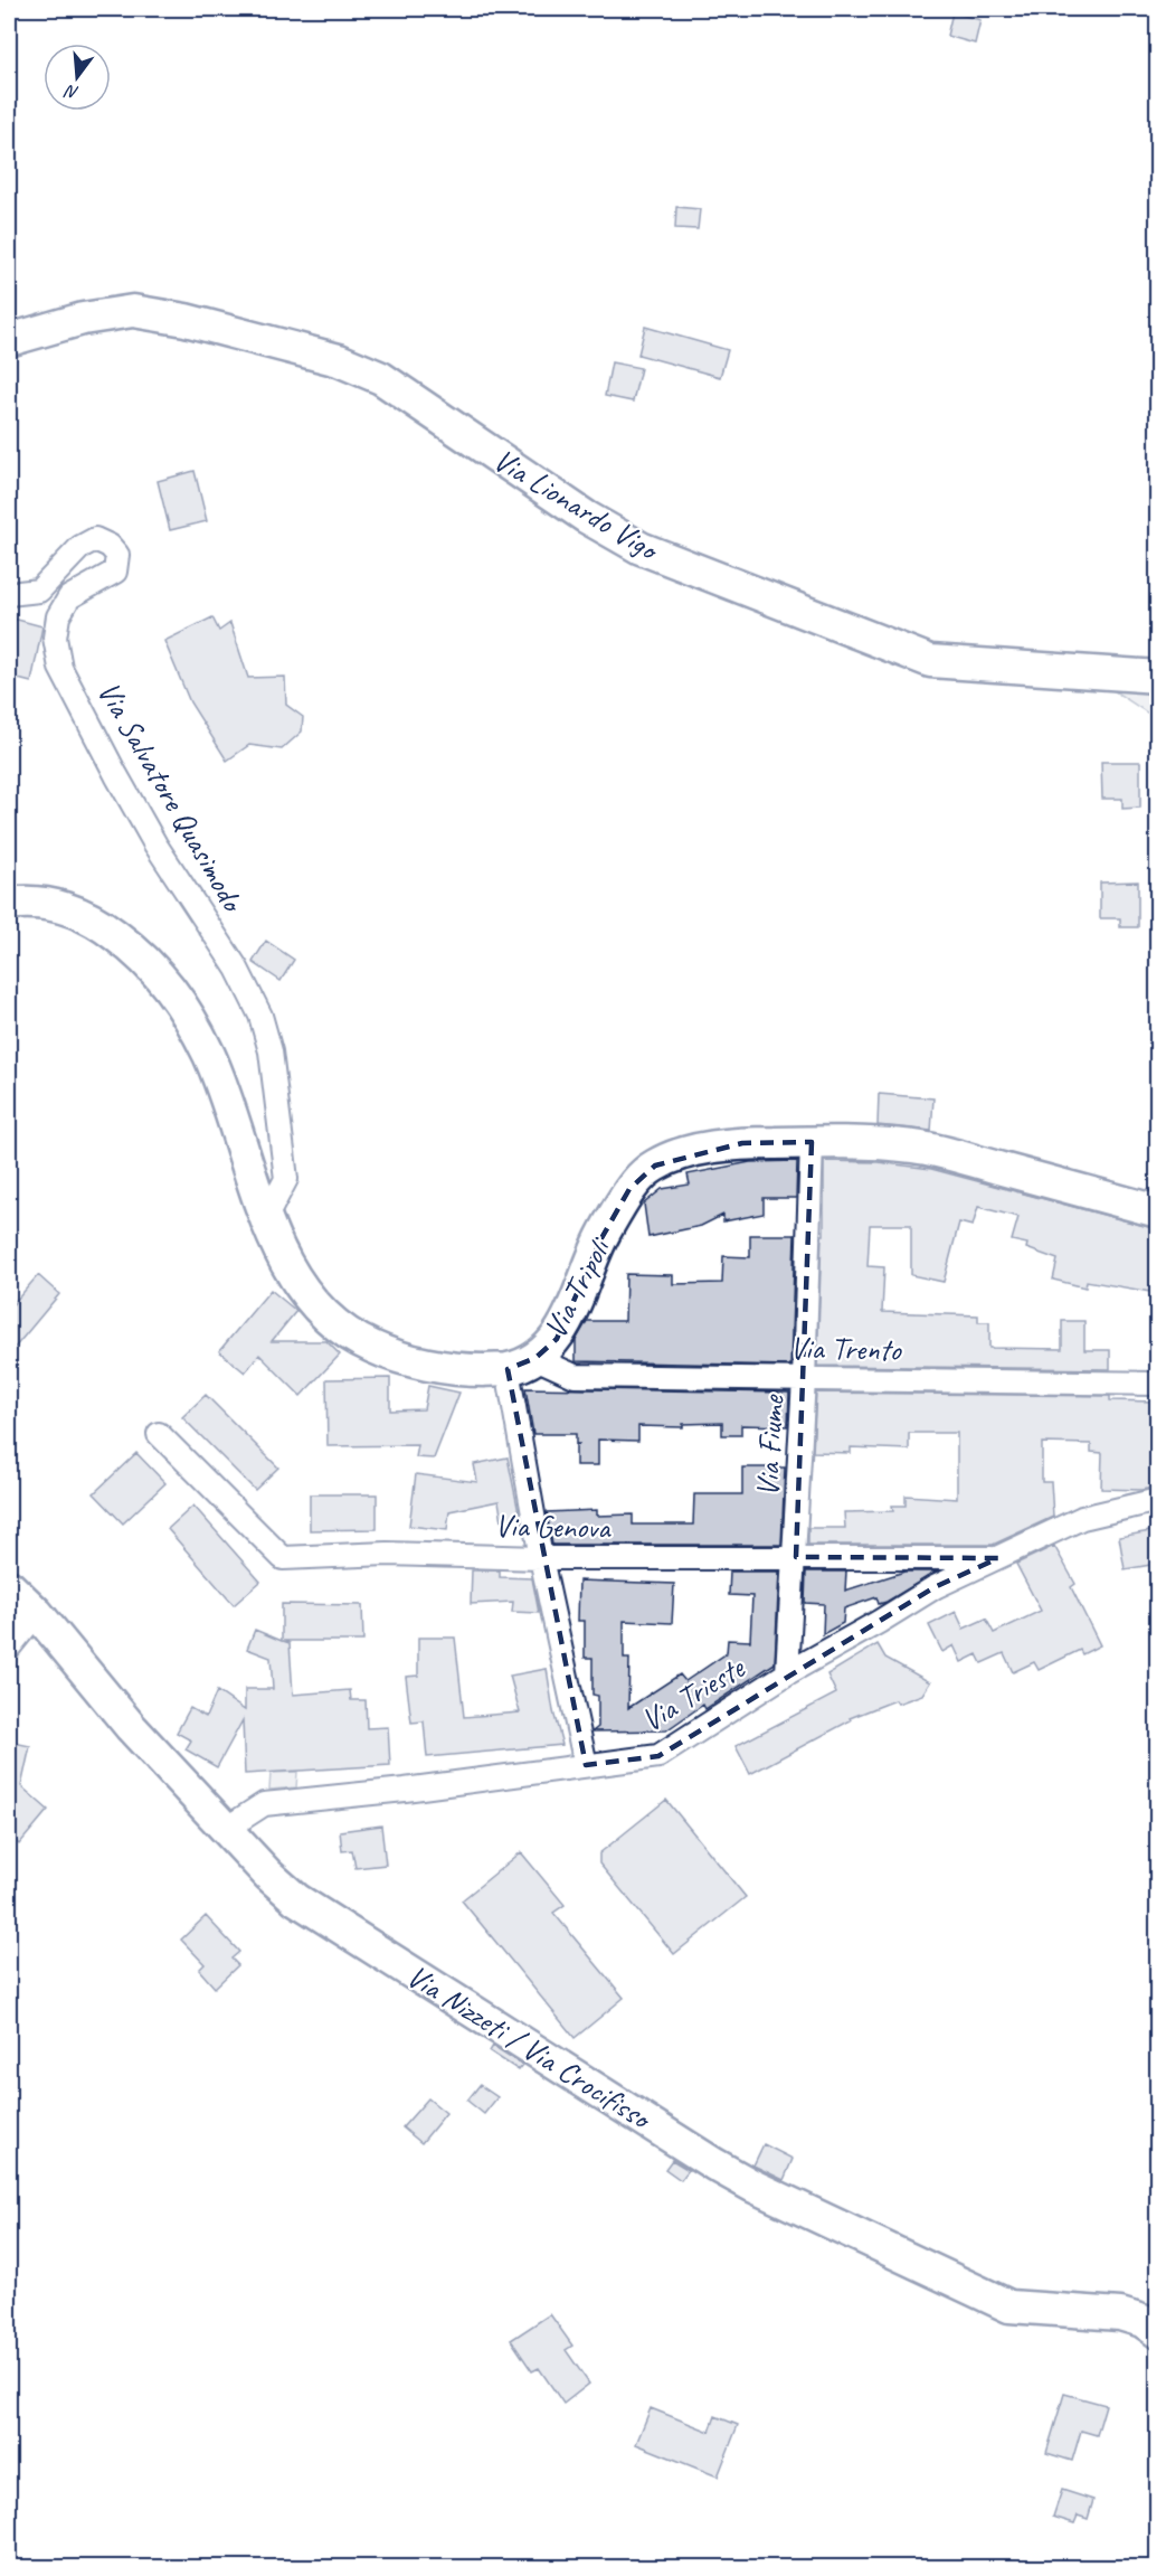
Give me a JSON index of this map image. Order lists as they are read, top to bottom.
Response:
{
  "streets": {
    "street": [
      "Via Lionardo Vigo",
      "Via Salvatore Quasimodo",
      "Via Tripoli",
      "Via Trento",
      "Via Fiume",
      "Via Genova",
      "Via Trieste",
      "Via Nizzeti / Via Crocifisso"
    ]
  },
  "crossings": [
    ["Via Tripoli", "Via Trento"],
    ["Via Tripoli", "Via Fiume"],
    ["Via Trento", "Via Fiume"],
    ["Via Fiume", "Via Genova"],
    ["Via Fiume", "Via Trieste"],
    ["Via Genova", "Via Trieste"],
    ["Via Trieste", "Via Nizzeti / Via Crocifisso"]
  ],
  "north": "bottom"
}
